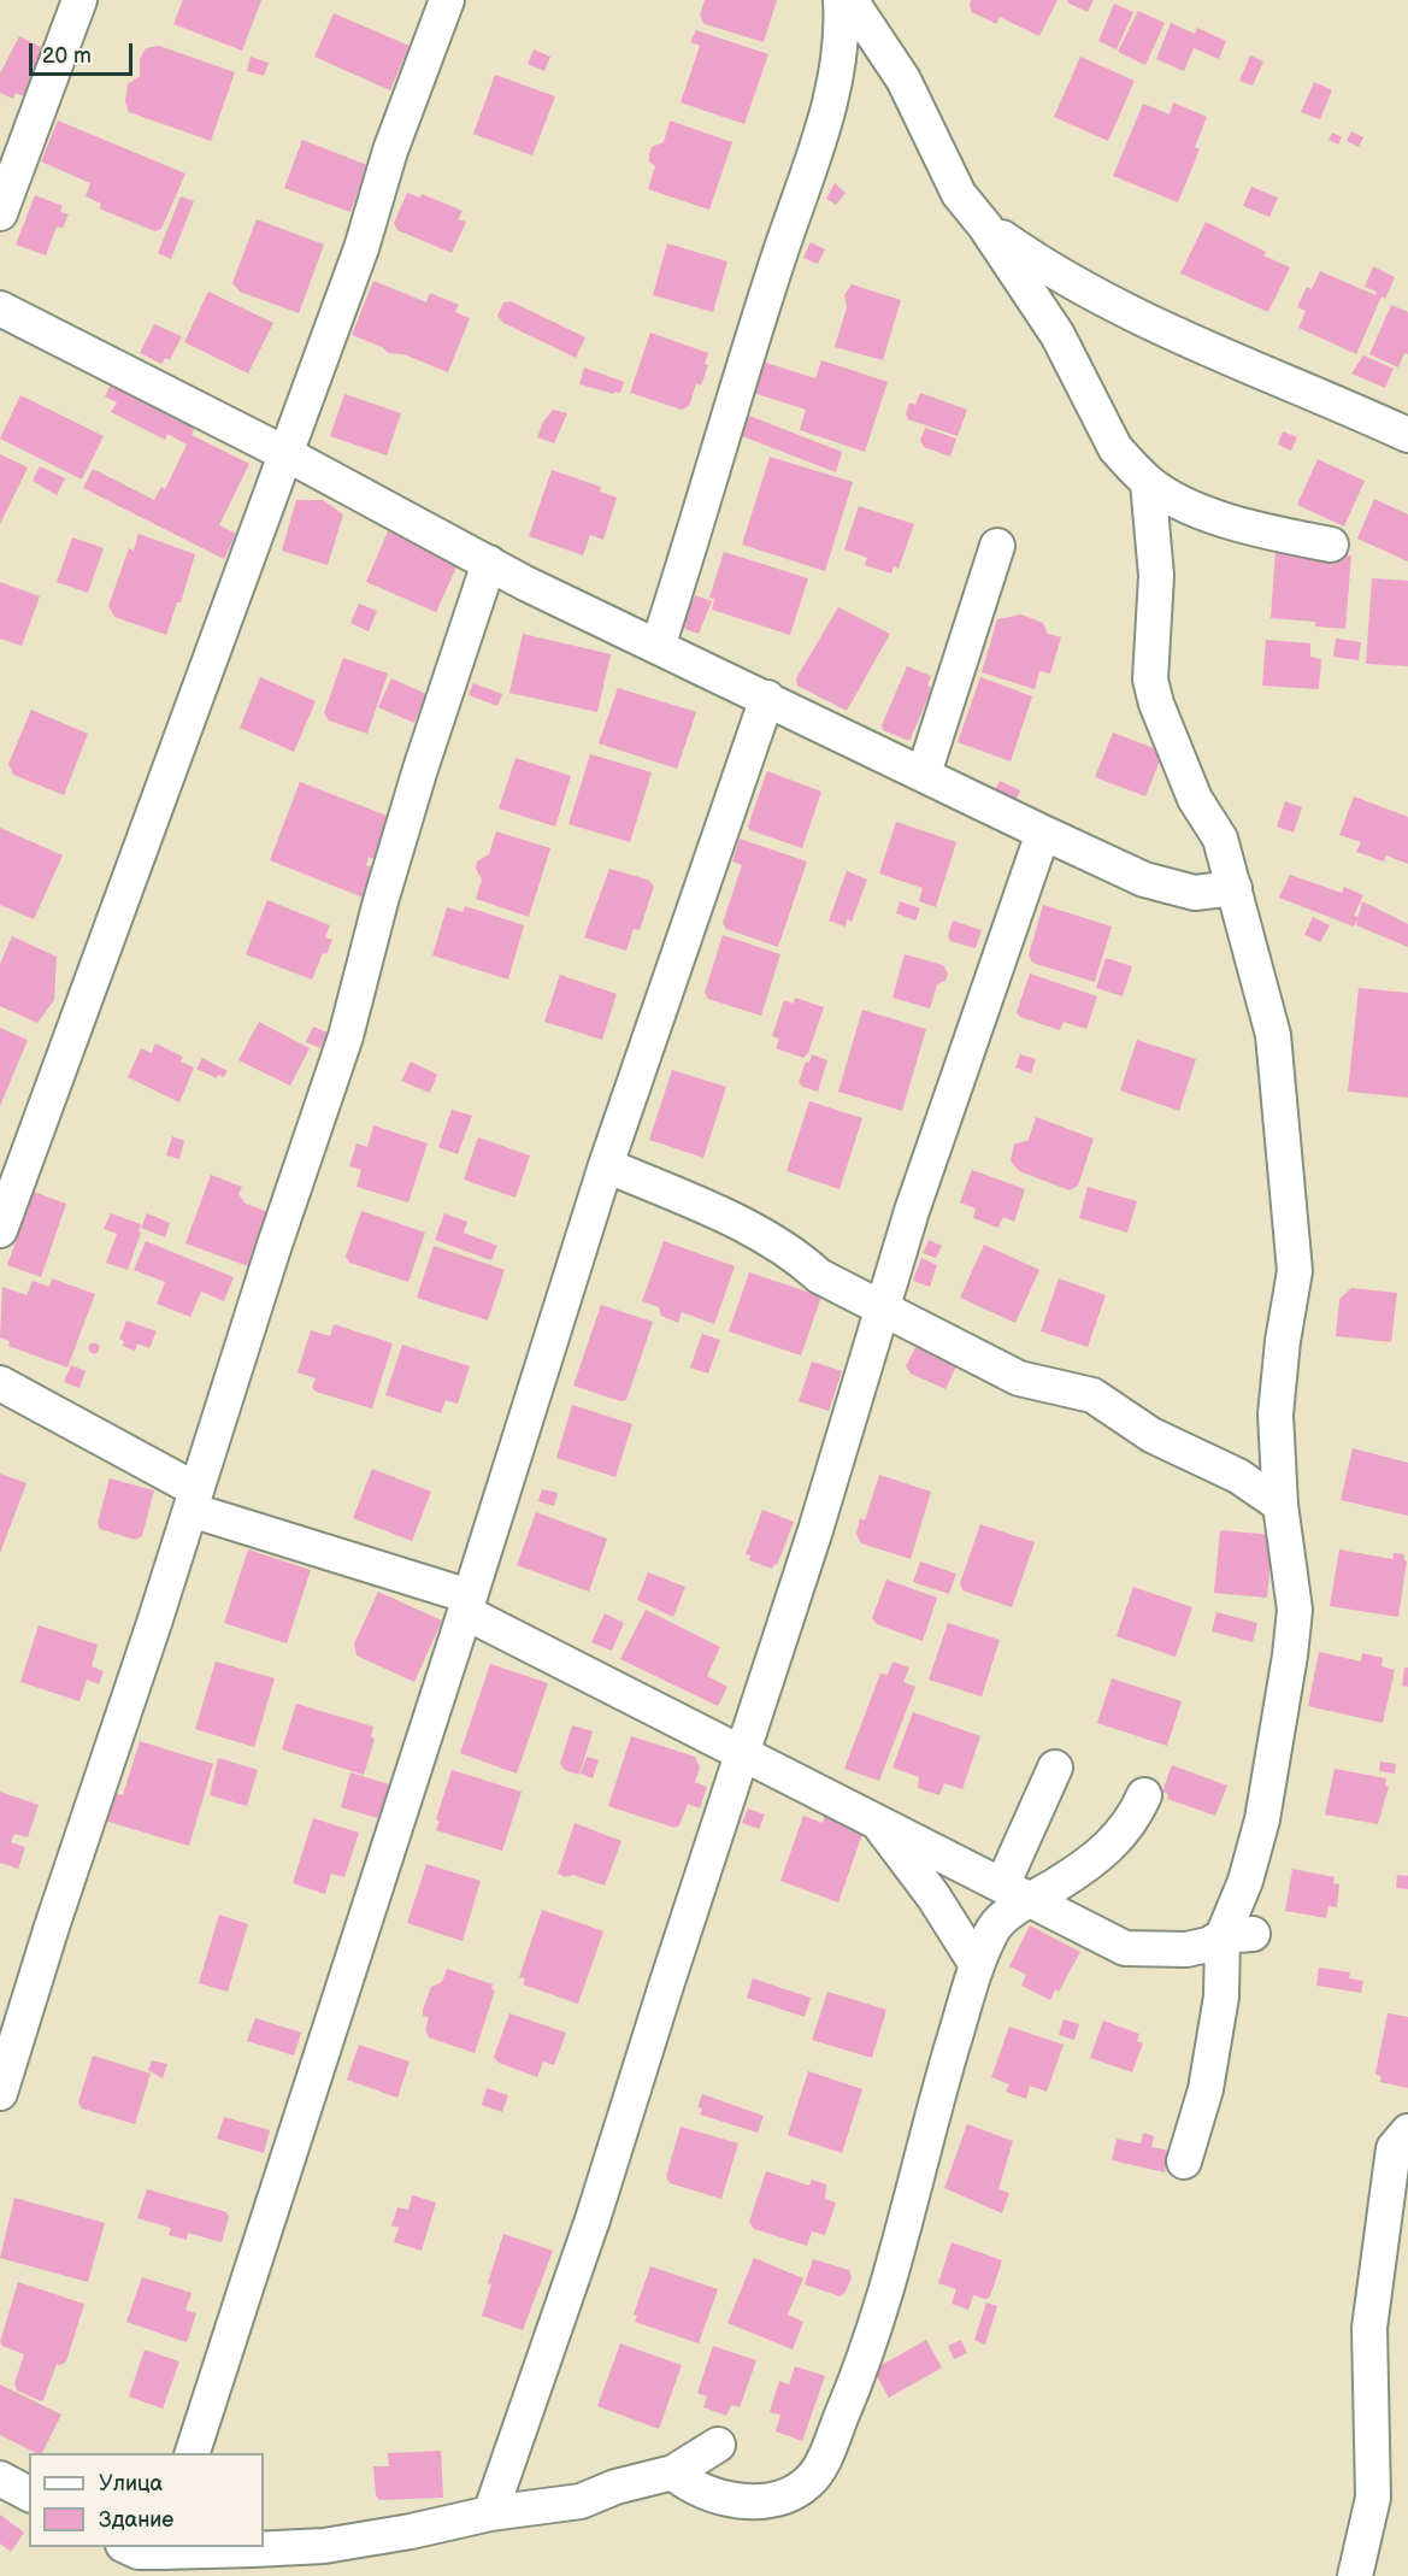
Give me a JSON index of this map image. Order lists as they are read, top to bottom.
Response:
{
  "legend": ["Улица", "Здание"],
  "scale_bar": "20 m"
}
